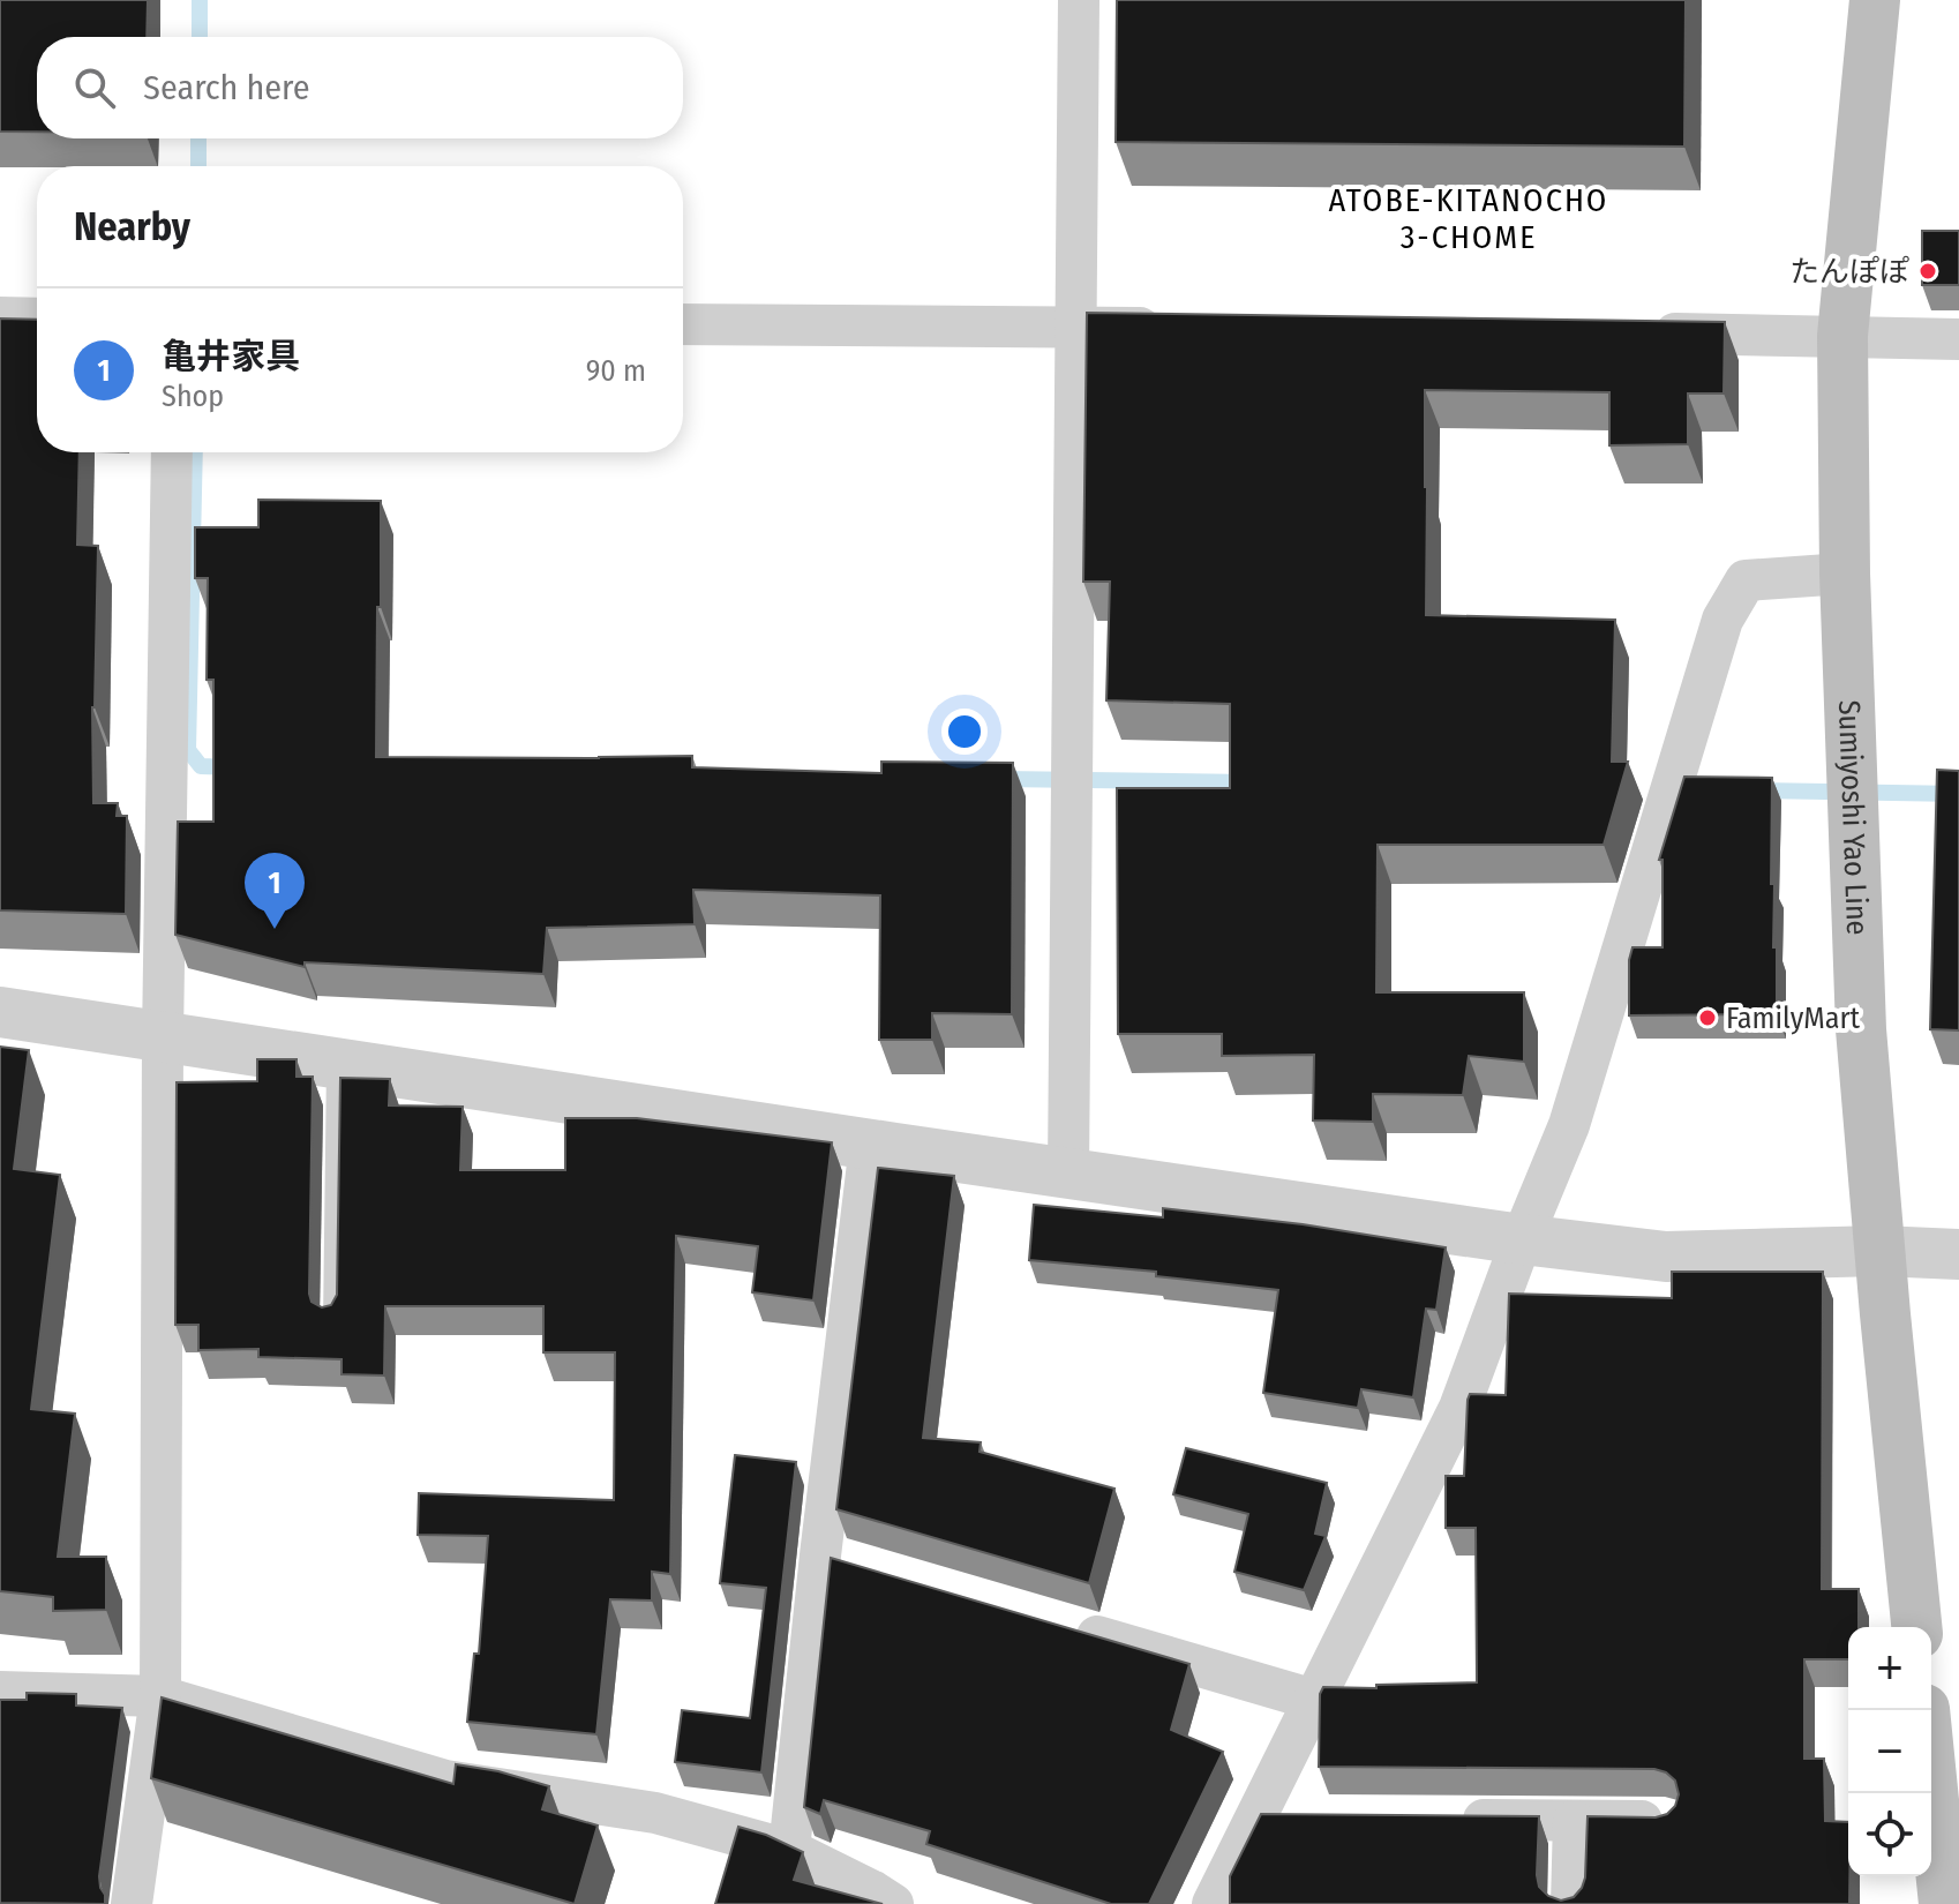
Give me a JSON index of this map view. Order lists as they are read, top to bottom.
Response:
{
  "streets": {
    "main road": ["Sumiyoshi Yao Line"]
  },
  "districts": ["ATOBE-KITANOCHO 3-CHOME"],
  "places": ["たんぽぽ", "FamilyMart"],
  "page": {
    "search": "Search here",
    "heading": "Nearby",
    "list": [
      {
        "mark": "1",
        "name": "亀井家具",
        "note": "Shop",
        "value": "90 m"
      }
    ],
    "pins": "1",
    "map_buttons": ["+", "−"]
  }
}
